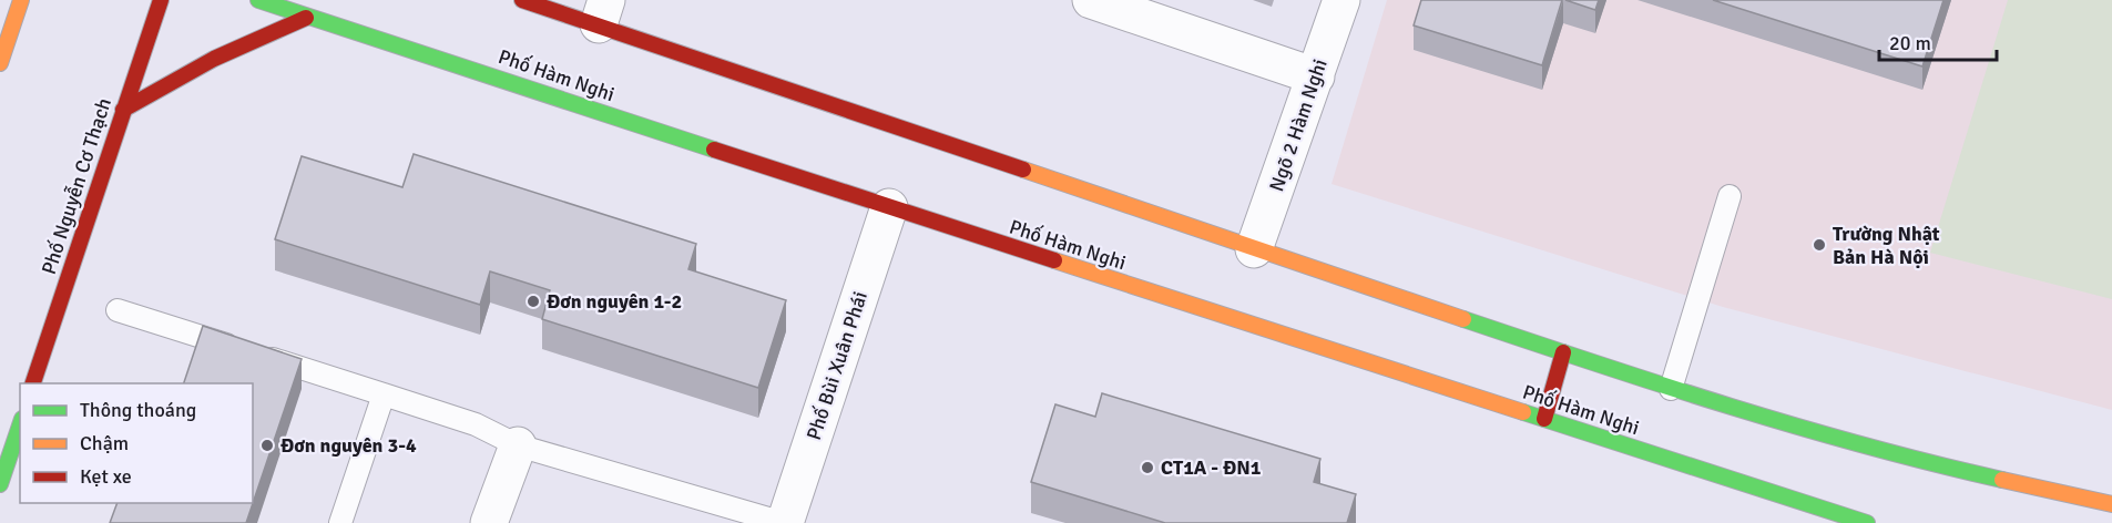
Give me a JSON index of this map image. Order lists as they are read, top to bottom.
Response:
{
  "streets": {
    "main road": ["Phố Hàm Nghi", "Phố Nguyễn Cơ Thạch"],
    "street": ["Ngõ 2 Hàm Nghi", "Phố Bùi Xuân Phái"]
  },
  "crossings": [
    ["Phố Hàm Nghi", "Phố Bùi Xuân Phái"]
  ],
  "places": [
    "Trường Nhật Bản Hà Nội",
    "Đơn nguyên 1-2",
    "Đơn nguyên 3-4",
    "CT1A - ĐN1"
  ],
  "legend": ["Thông thoáng", "Chậm", "Kẹt xe"],
  "scale_bar": "20 m"
}
